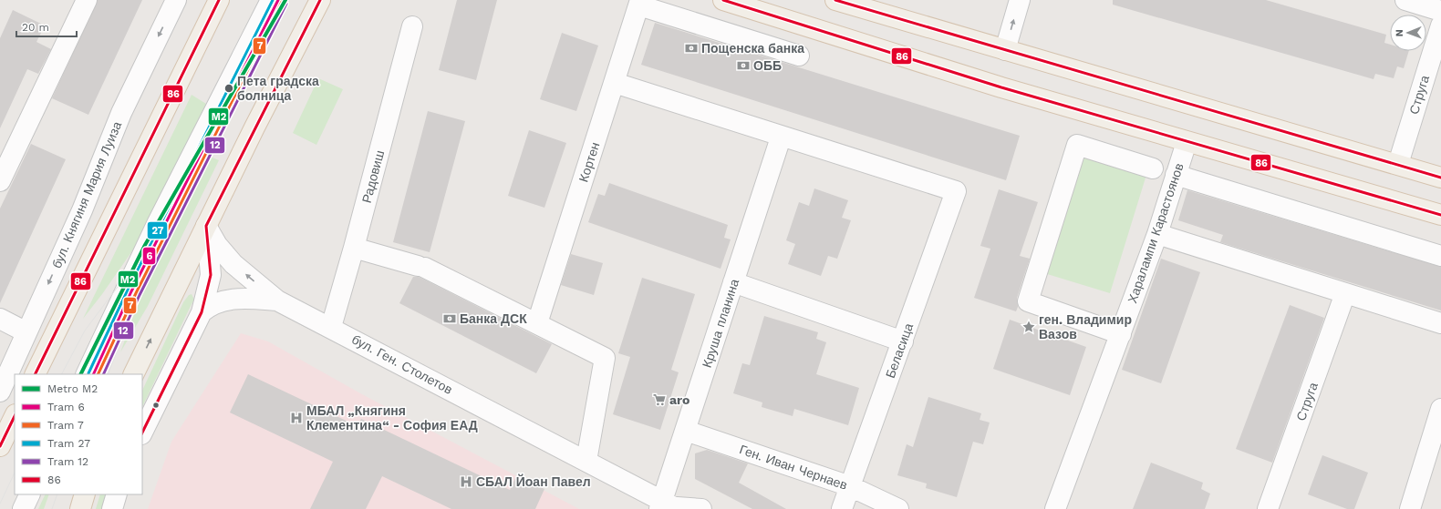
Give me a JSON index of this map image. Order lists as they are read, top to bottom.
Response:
{
  "streets": {
    "street": [
      "Струга",
      "Кортен",
      "Радовиш",
      "бул. Княгиня Мария Луиза",
      "Харалампи Карастоянов",
      "Круша планина",
      "Беласица",
      "бул. Ген. Столетов",
      "Ген. Иван Чернаев"
    ]
  },
  "crossings": [
    ["Радовиш", "бул. Ген. Столетов"],
    ["Круша планина", "Беласица"],
    ["Круша планина", "бул. Ген. Столетов"],
    ["Круша планина", "Ген. Иван Чернаев"],
    ["Беласица", "Ген. Иван Чернаев"]
  ],
  "places": {
    "bank": ["Пощенска банка", "ОББ", "Банка ДСК"],
    "other": ["Пета градска болница"],
    "place": ["ген. Владимир Вазов"],
    "supermarket": ["aro"],
    "hospital": ["МБАЛ „Княгиня Клементина“ - София ЕАД", "СБАЛ Йоан Павел"]
  },
  "lines": [
    "metro line M2",
    "tram line 6",
    "tram line 27",
    "transit line 86",
    "tram line 7",
    "tram line 12"
  ],
  "legend": [
    "Metro M2",
    "Tram 6",
    "Tram 7",
    "Tram 27",
    "Tram 12",
    "86"
  ],
  "scale_bar": "20 m",
  "north": "left"
}
